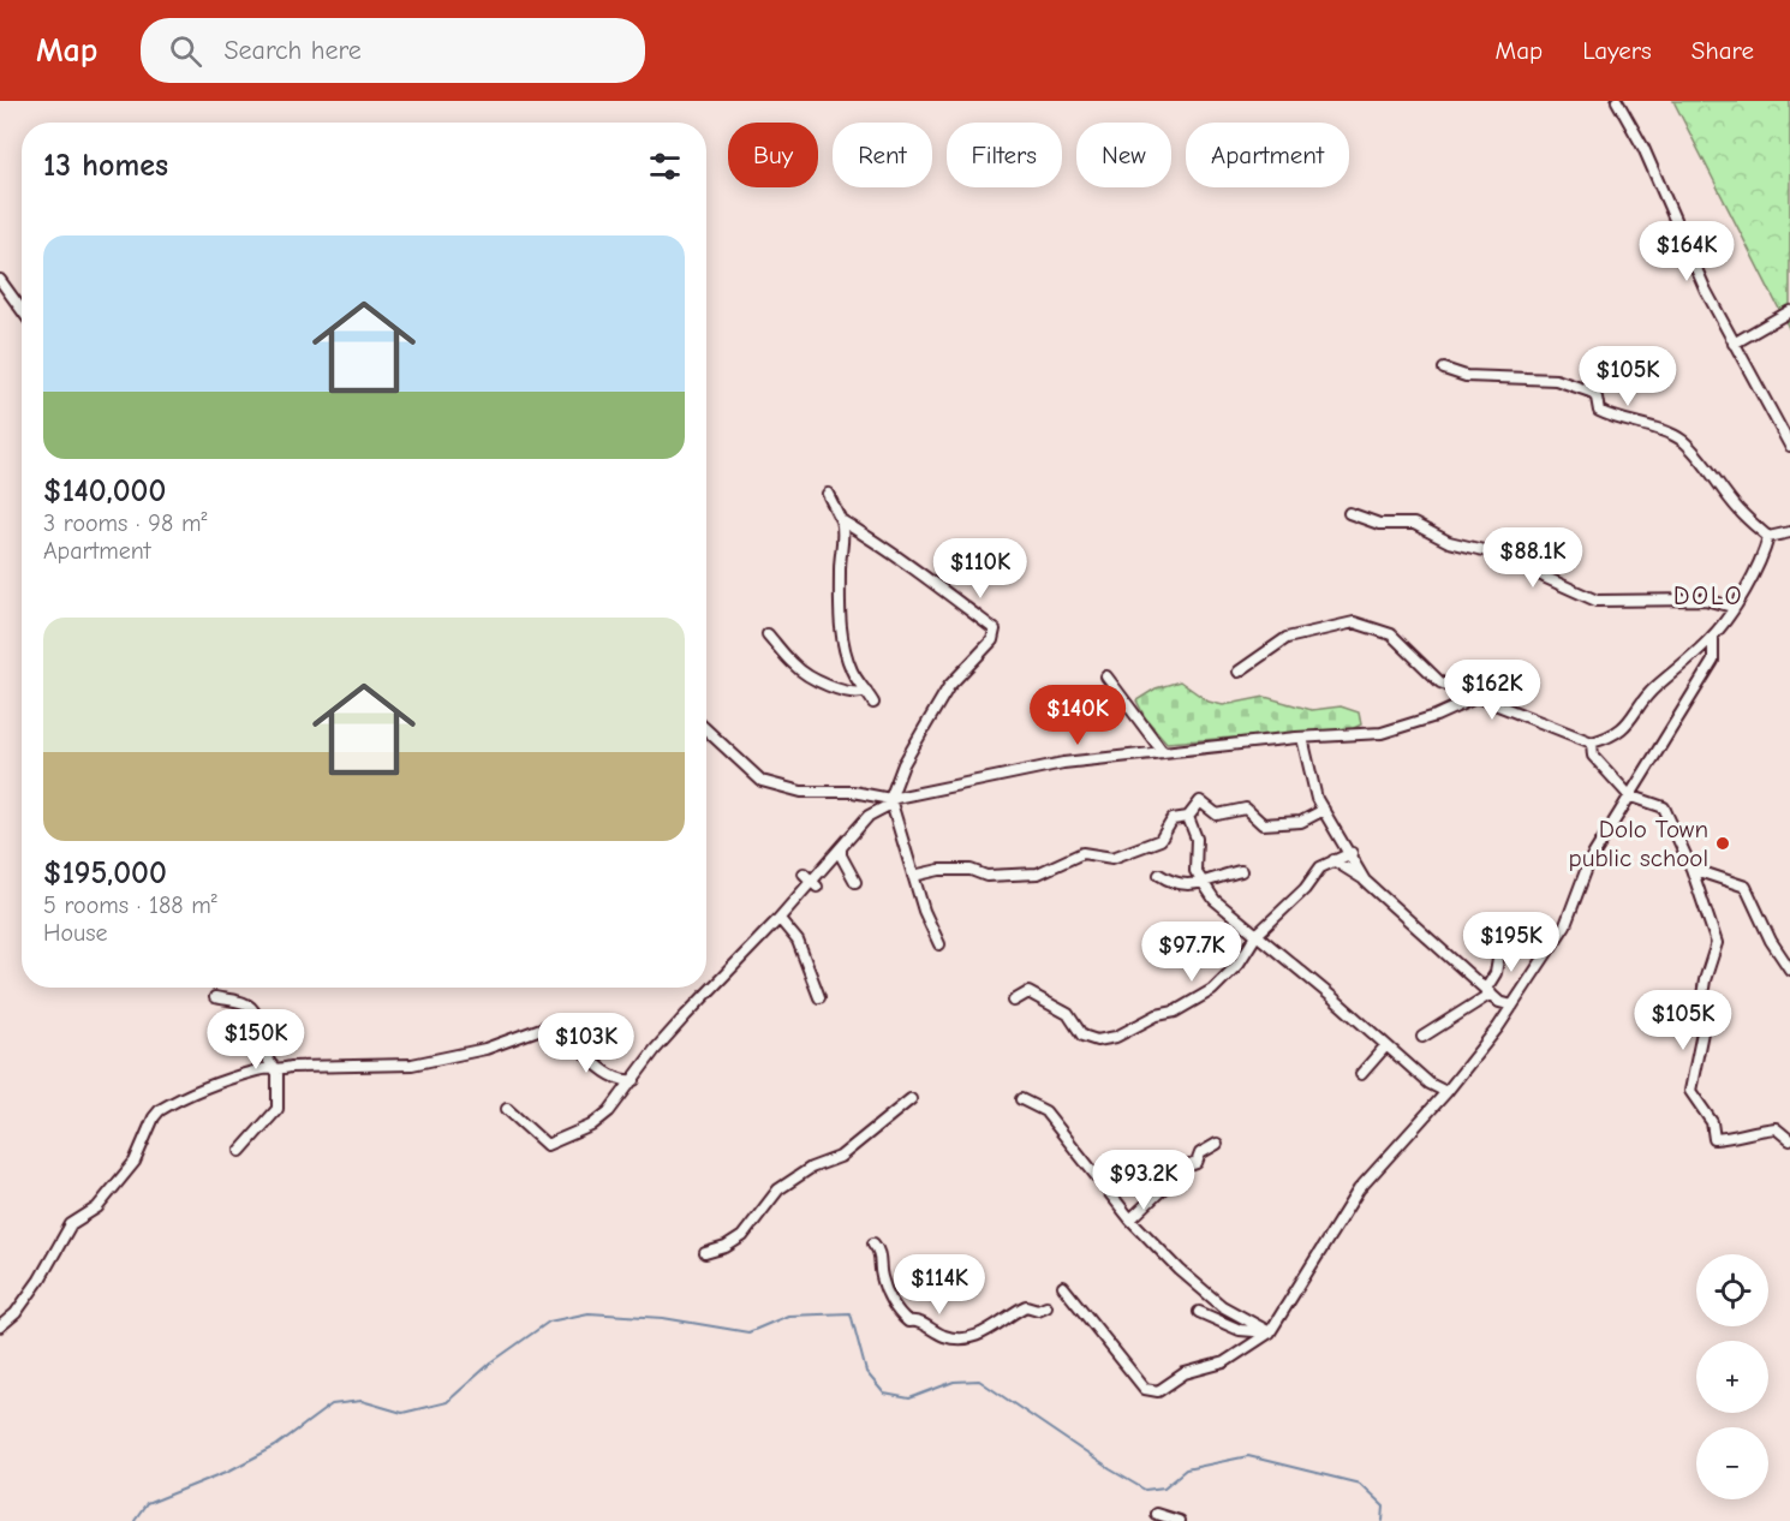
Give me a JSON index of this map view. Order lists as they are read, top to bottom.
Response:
{
  "districts": ["DOLO"],
  "places": ["Dolo Town public school"],
  "page": {
    "header": "Map",
    "search": "Search here",
    "nav": ["Map", "Layers", "Share"],
    "chip": [
      "Buy",
      "Rent",
      "Filters",
      "New",
      "Apartment"
    ],
    "heading": "13 homes",
    "list": [
      {
        "name": "$140,000",
        "note": "3 rooms · 98 m² · Apartment"
      },
      {
        "name": "$195,000",
        "note": "5 rooms · 188 m² · House"
      }
    ],
    "price": [
      "$164K",
      "$105K",
      "$88.1K",
      "$110K",
      "$162K",
      "$140K",
      "$195K",
      "$97.7K",
      "$105K",
      "$150K",
      "$103K",
      "$93.2K",
      "$114K"
    ],
    "map_buttons": ["+", "−"]
  }
}
